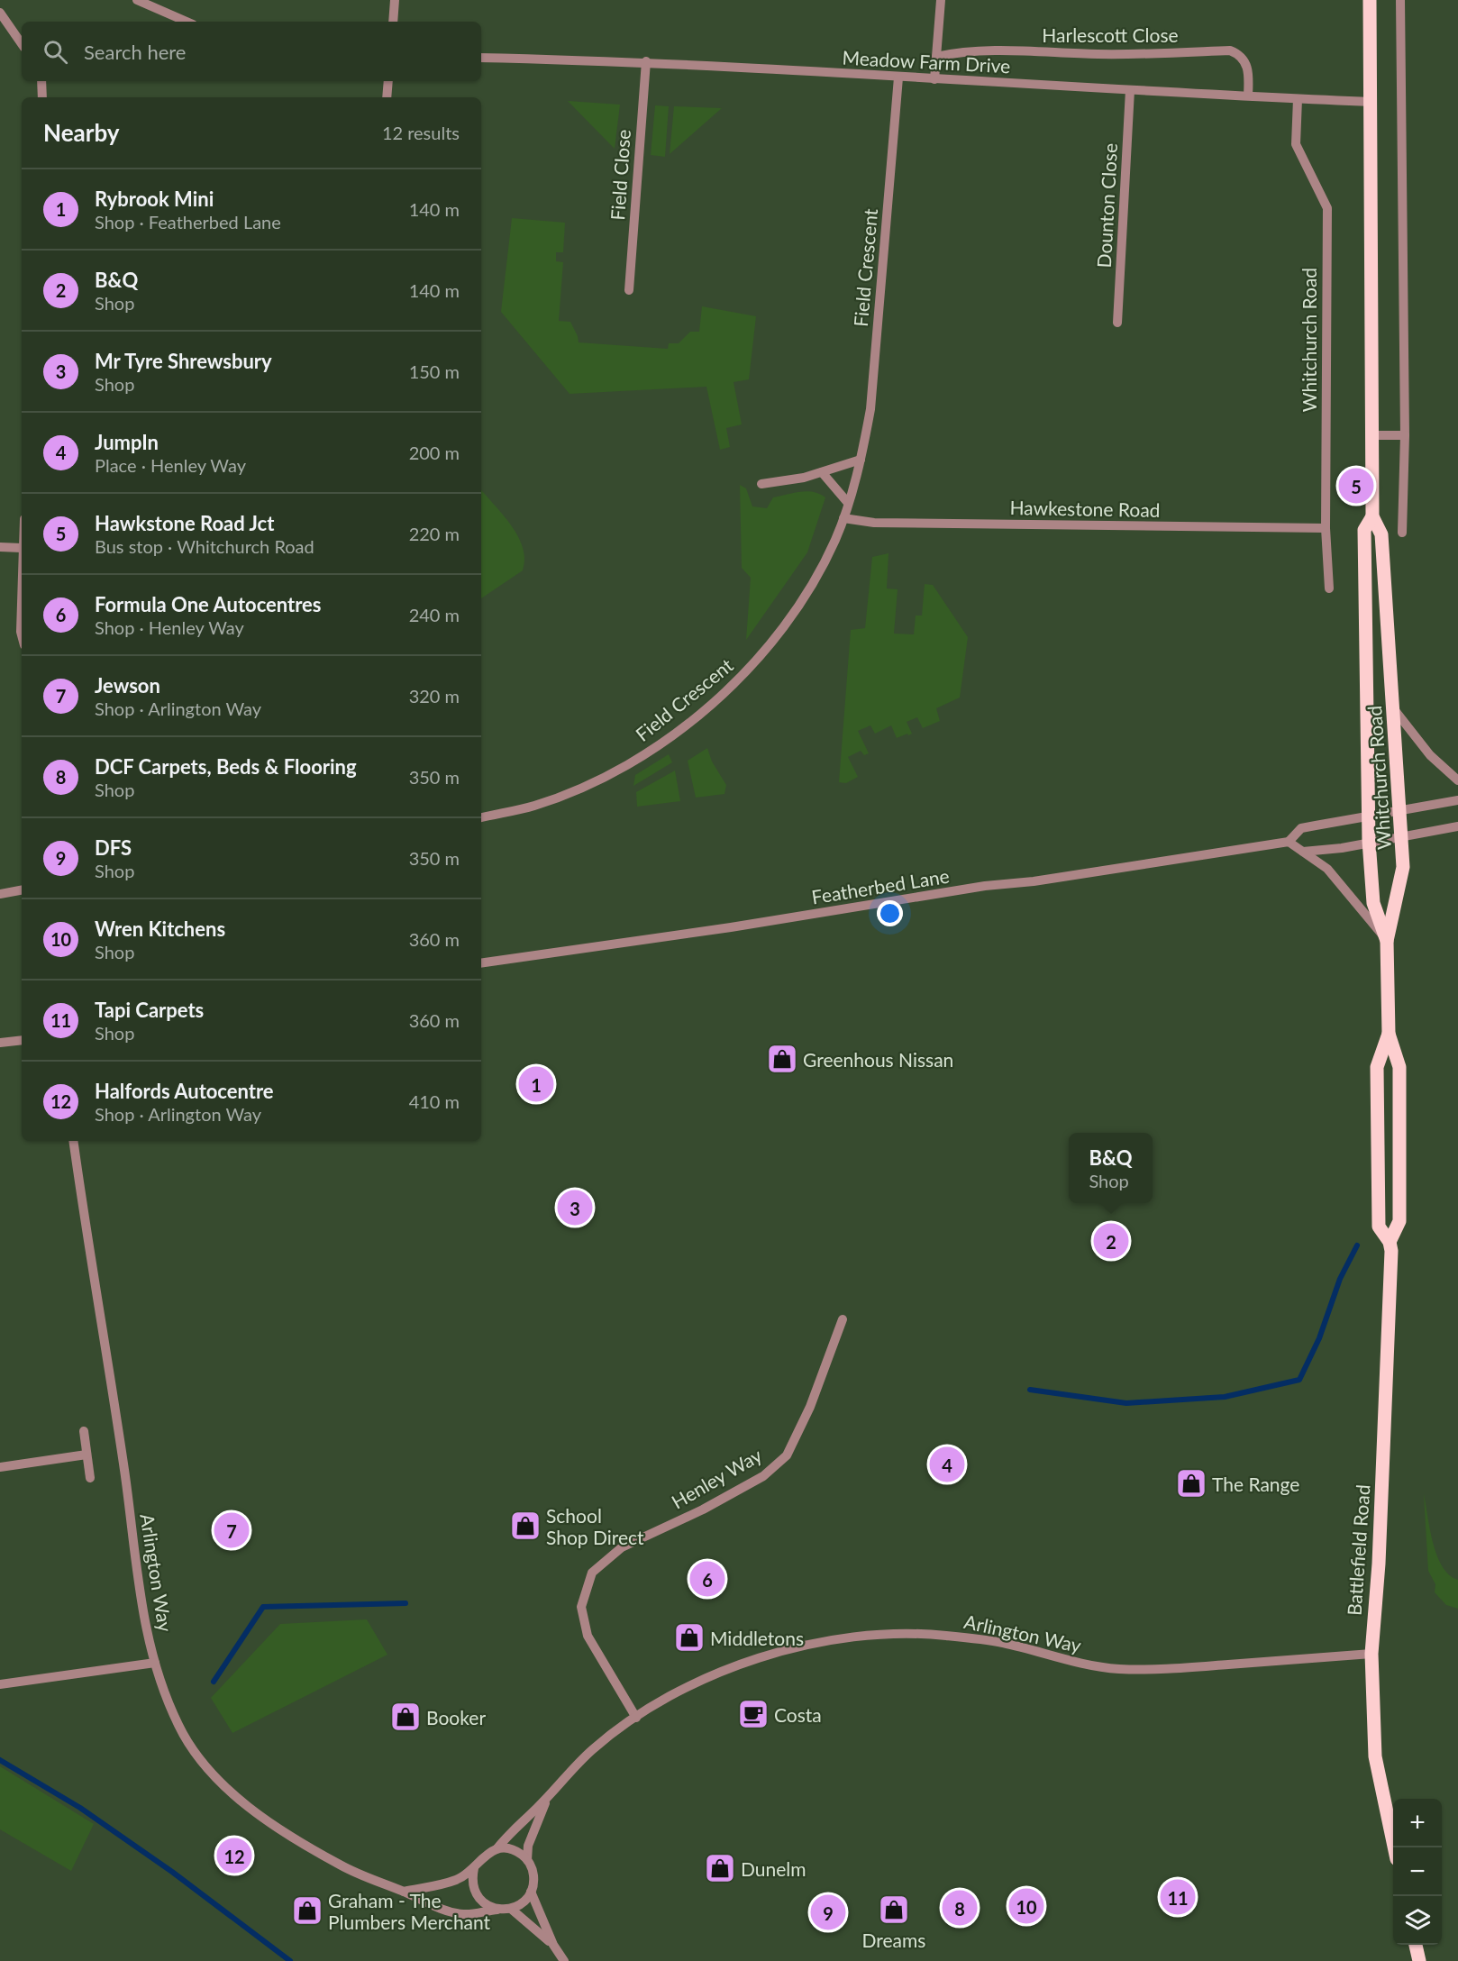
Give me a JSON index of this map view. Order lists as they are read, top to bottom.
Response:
{
  "streets": {
    "main road": ["Whitchurch Road", "Battlefield Road"],
    "street": [
      "Harlescott Close",
      "Meadow Farm Drive",
      "Field Close",
      "Dounton Close",
      "Field Crescent",
      "Hawkestone Road",
      "Featherbed Lane",
      "Henley Way",
      "Arlington Way"
    ]
  },
  "crossings": [
    ["Harlescott Close", "Meadow Farm Drive"],
    ["Meadow Farm Drive", "Field Close"],
    ["Meadow Farm Drive", "Dounton Close"],
    ["Meadow Farm Drive", "Field Crescent"],
    ["Meadow Farm Drive", "Whitchurch Road"],
    ["Field Crescent", "Hawkestone Road"],
    ["Whitchurch Road", "Hawkestone Road"],
    ["Whitchurch Road", "Featherbed Lane"],
    ["Whitchurch Road", "Battlefield Road"],
    ["Henley Way", "Arlington Way"],
    ["Battlefield Road", "Arlington Way"]
  ],
  "places": {
    "shop": [
      "Greenhous Nissan",
      "The Range",
      "School Shop Direct",
      "Middletons",
      "Booker",
      "Dunelm",
      "Dreams",
      "Graham - The Plumbers Merchant"
    ],
    "cafe": ["Costa"]
  },
  "page": {
    "search": "Search here",
    "heading": ["Nearby", "12 results"],
    "list": [
      {
        "mark": "1",
        "name": "Rybrook Mini",
        "note": "Shop · Featherbed Lane",
        "value": "140 m"
      },
      {
        "mark": "2",
        "name": "B&Q",
        "note": "Shop",
        "value": "140 m"
      },
      {
        "mark": "3",
        "name": "Mr Tyre Shrewsbury",
        "note": "Shop",
        "value": "150 m"
      },
      {
        "mark": "4",
        "name": "JumpIn",
        "note": "Place · Henley Way",
        "value": "200 m"
      },
      {
        "mark": "5",
        "name": "Hawkstone Road Jct",
        "note": "Bus stop · Whitchurch Road",
        "value": "220 m"
      },
      {
        "mark": "6",
        "name": "Formula One Autocentres",
        "note": "Shop · Henley Way",
        "value": "240 m"
      },
      {
        "mark": "7",
        "name": "Jewson",
        "note": "Shop · Arlington Way",
        "value": "320 m"
      },
      {
        "mark": "8",
        "name": "DCF Carpets, Beds & Flooring",
        "note": "Shop",
        "value": "350 m"
      },
      {
        "mark": "9",
        "name": "DFS",
        "note": "Shop",
        "value": "350 m"
      },
      {
        "mark": "10",
        "name": "Wren Kitchens",
        "note": "Shop",
        "value": "360 m"
      },
      {
        "mark": "11",
        "name": "Tapi Carpets",
        "note": "Shop",
        "value": "360 m"
      },
      {
        "mark": "12",
        "name": "Halfords Autocentre",
        "note": "Shop · Arlington Way",
        "value": "410 m"
      }
    ],
    "pins": [
      "5",
      "1",
      "3",
      "2",
      "4",
      "7",
      "6",
      "12",
      "11",
      "10",
      "8",
      "9"
    ],
    "popup": ["B&Q", "Shop"],
    "map_buttons": ["+", "−"]
  }
}
